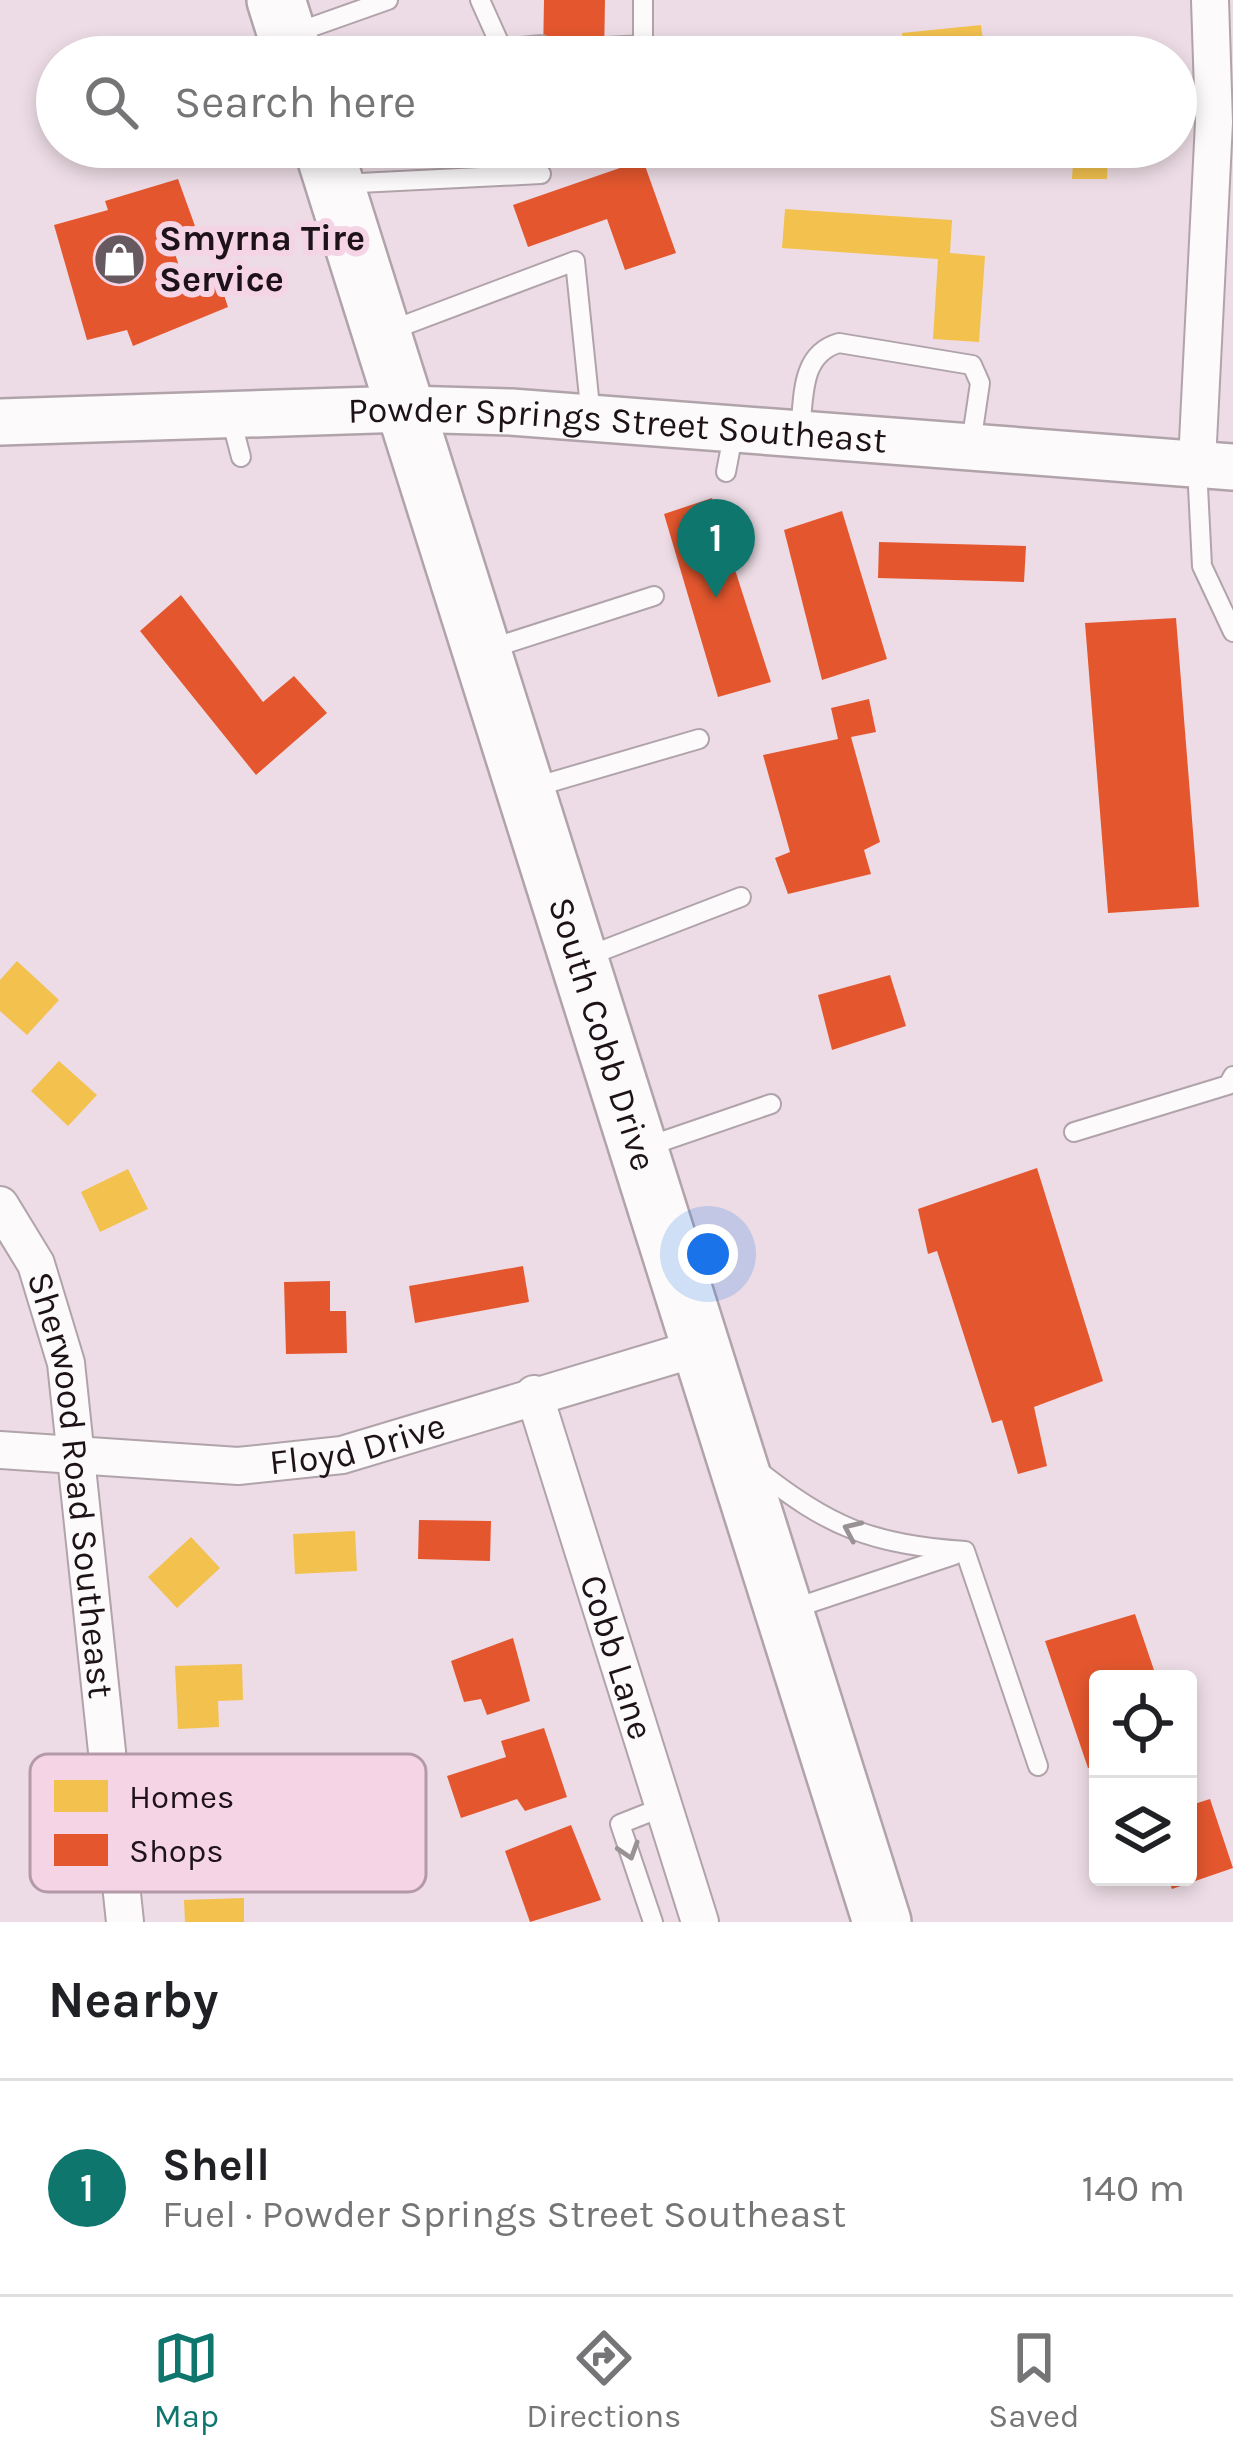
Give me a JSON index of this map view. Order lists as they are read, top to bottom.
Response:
{
  "streets": {
    "main road": ["South Cobb Drive"],
    "street": [
      "Powder Springs Street Southeast",
      "Floyd Drive",
      "Sherwood Road Southeast",
      "Cobb Lane"
    ]
  },
  "crossings": [
    ["Powder Springs Street Southeast", "South Cobb Drive"],
    ["South Cobb Drive", "Floyd Drive"],
    ["Floyd Drive", "Sherwood Road Southeast"],
    ["Floyd Drive", "Cobb Lane"]
  ],
  "places": {
    "shop": ["Smyrna Tire Service"]
  },
  "legend": ["Homes", "Shops"],
  "page": {
    "search": "Search here",
    "pins": "1",
    "heading": "Nearby",
    "list": [
      {
        "mark": "1",
        "name": "Shell",
        "note": "Fuel · Powder Springs Street Southeast",
        "value": "140 m"
      }
    ],
    "nav": ["Map", "Directions", "Saved"]
  }
}
